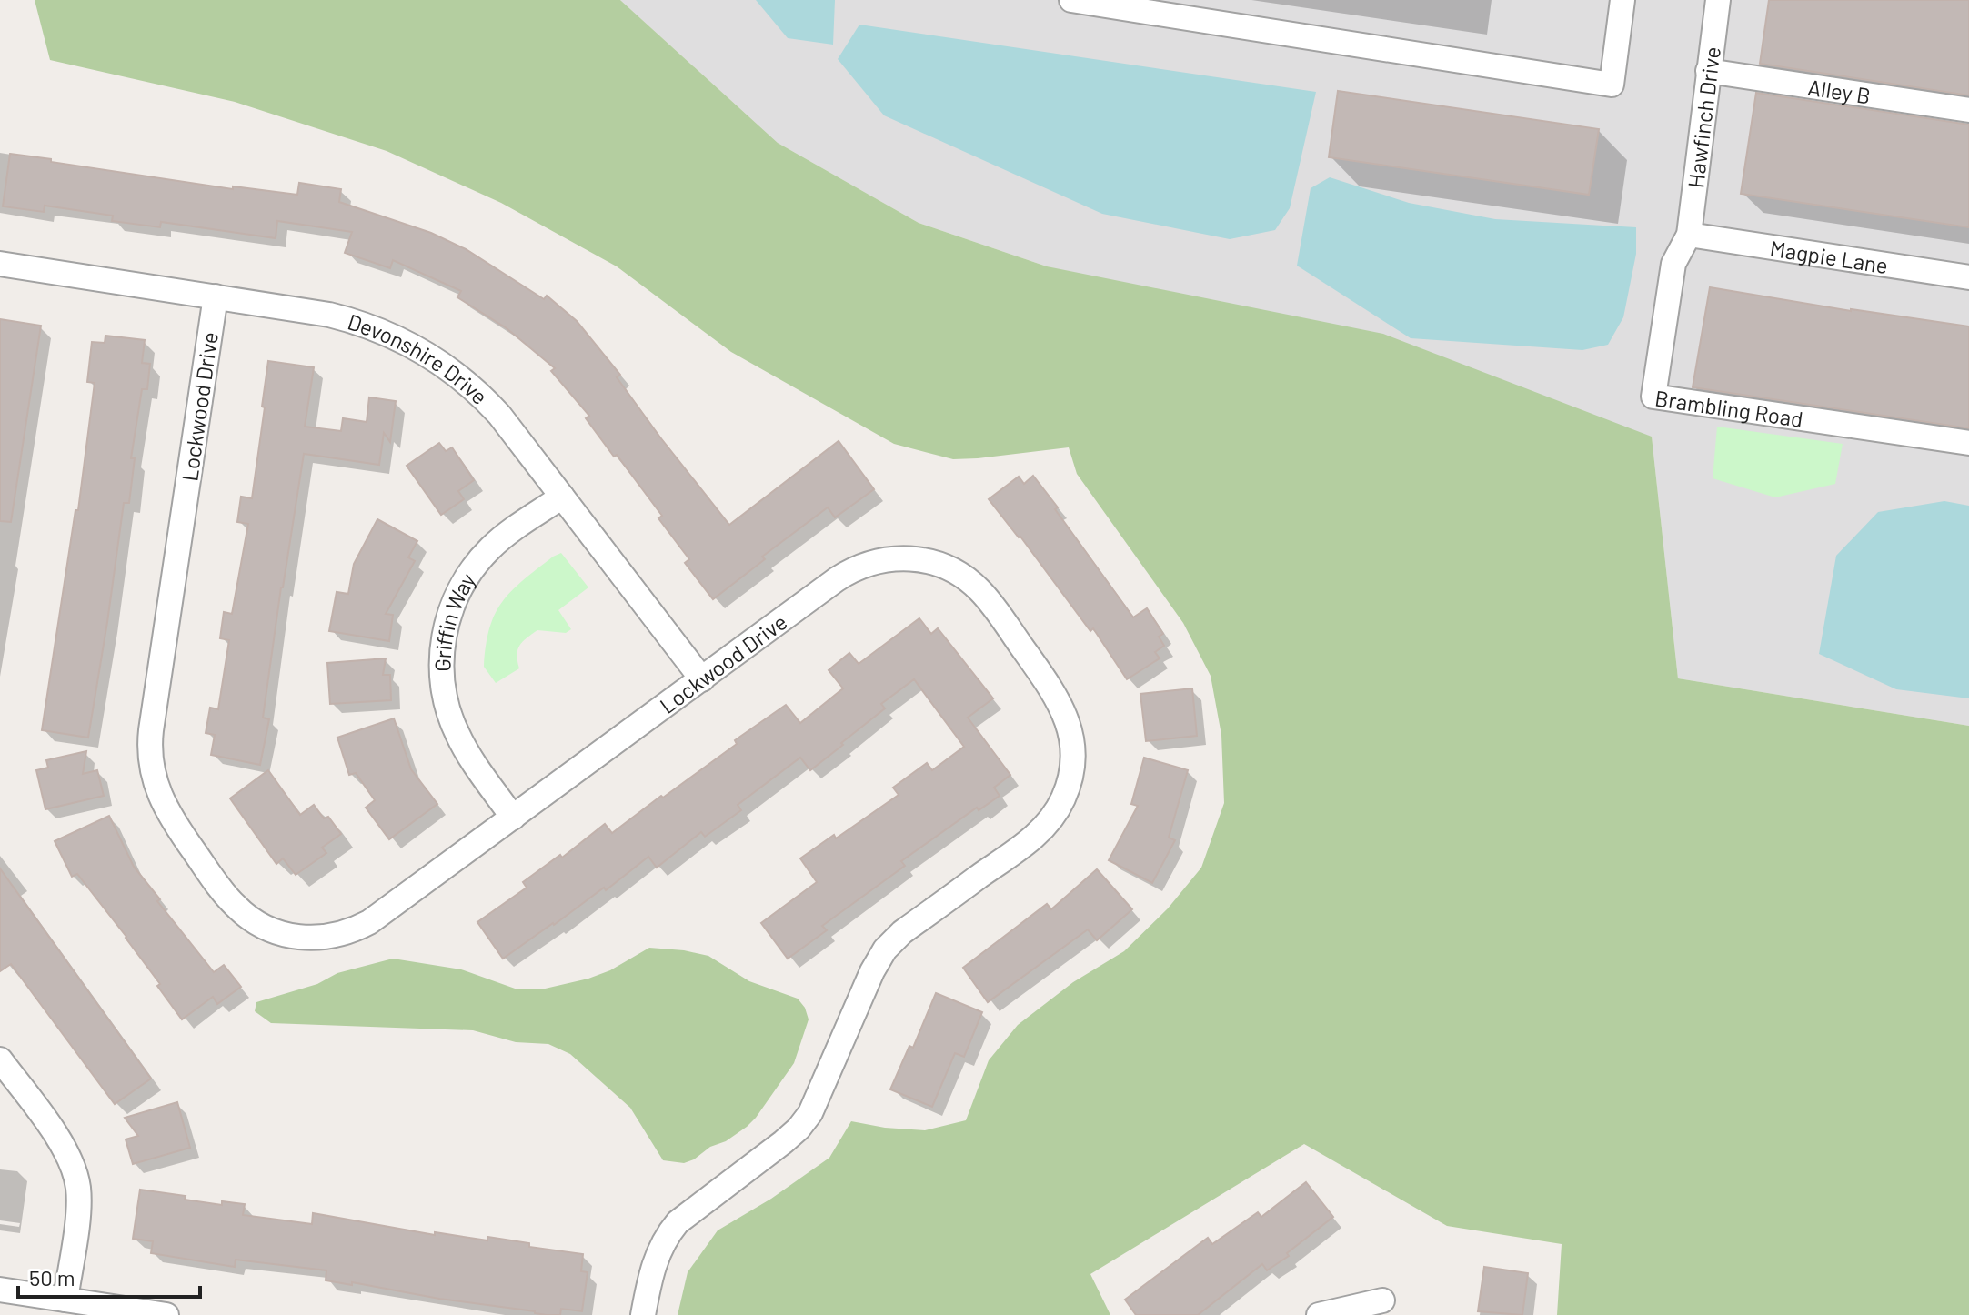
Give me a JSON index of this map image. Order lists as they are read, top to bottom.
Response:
{
  "streets": {
    "street": [
      "Alley B",
      "Hawfinch Drive",
      "Magpie Lane",
      "Devonshire Drive",
      "Brambling Road",
      "Lockwood Drive",
      "Griffin Way"
    ]
  },
  "crossings": [
    ["Alley B", "Hawfinch Drive"],
    ["Hawfinch Drive", "Magpie Lane"],
    ["Hawfinch Drive", "Brambling Road"],
    ["Magpie Lane", "Brambling Road"],
    ["Devonshire Drive", "Lockwood Drive"],
    ["Devonshire Drive", "Griffin Way"],
    ["Lockwood Drive", "Griffin Way"]
  ],
  "scale_bar": "50 m"
}
